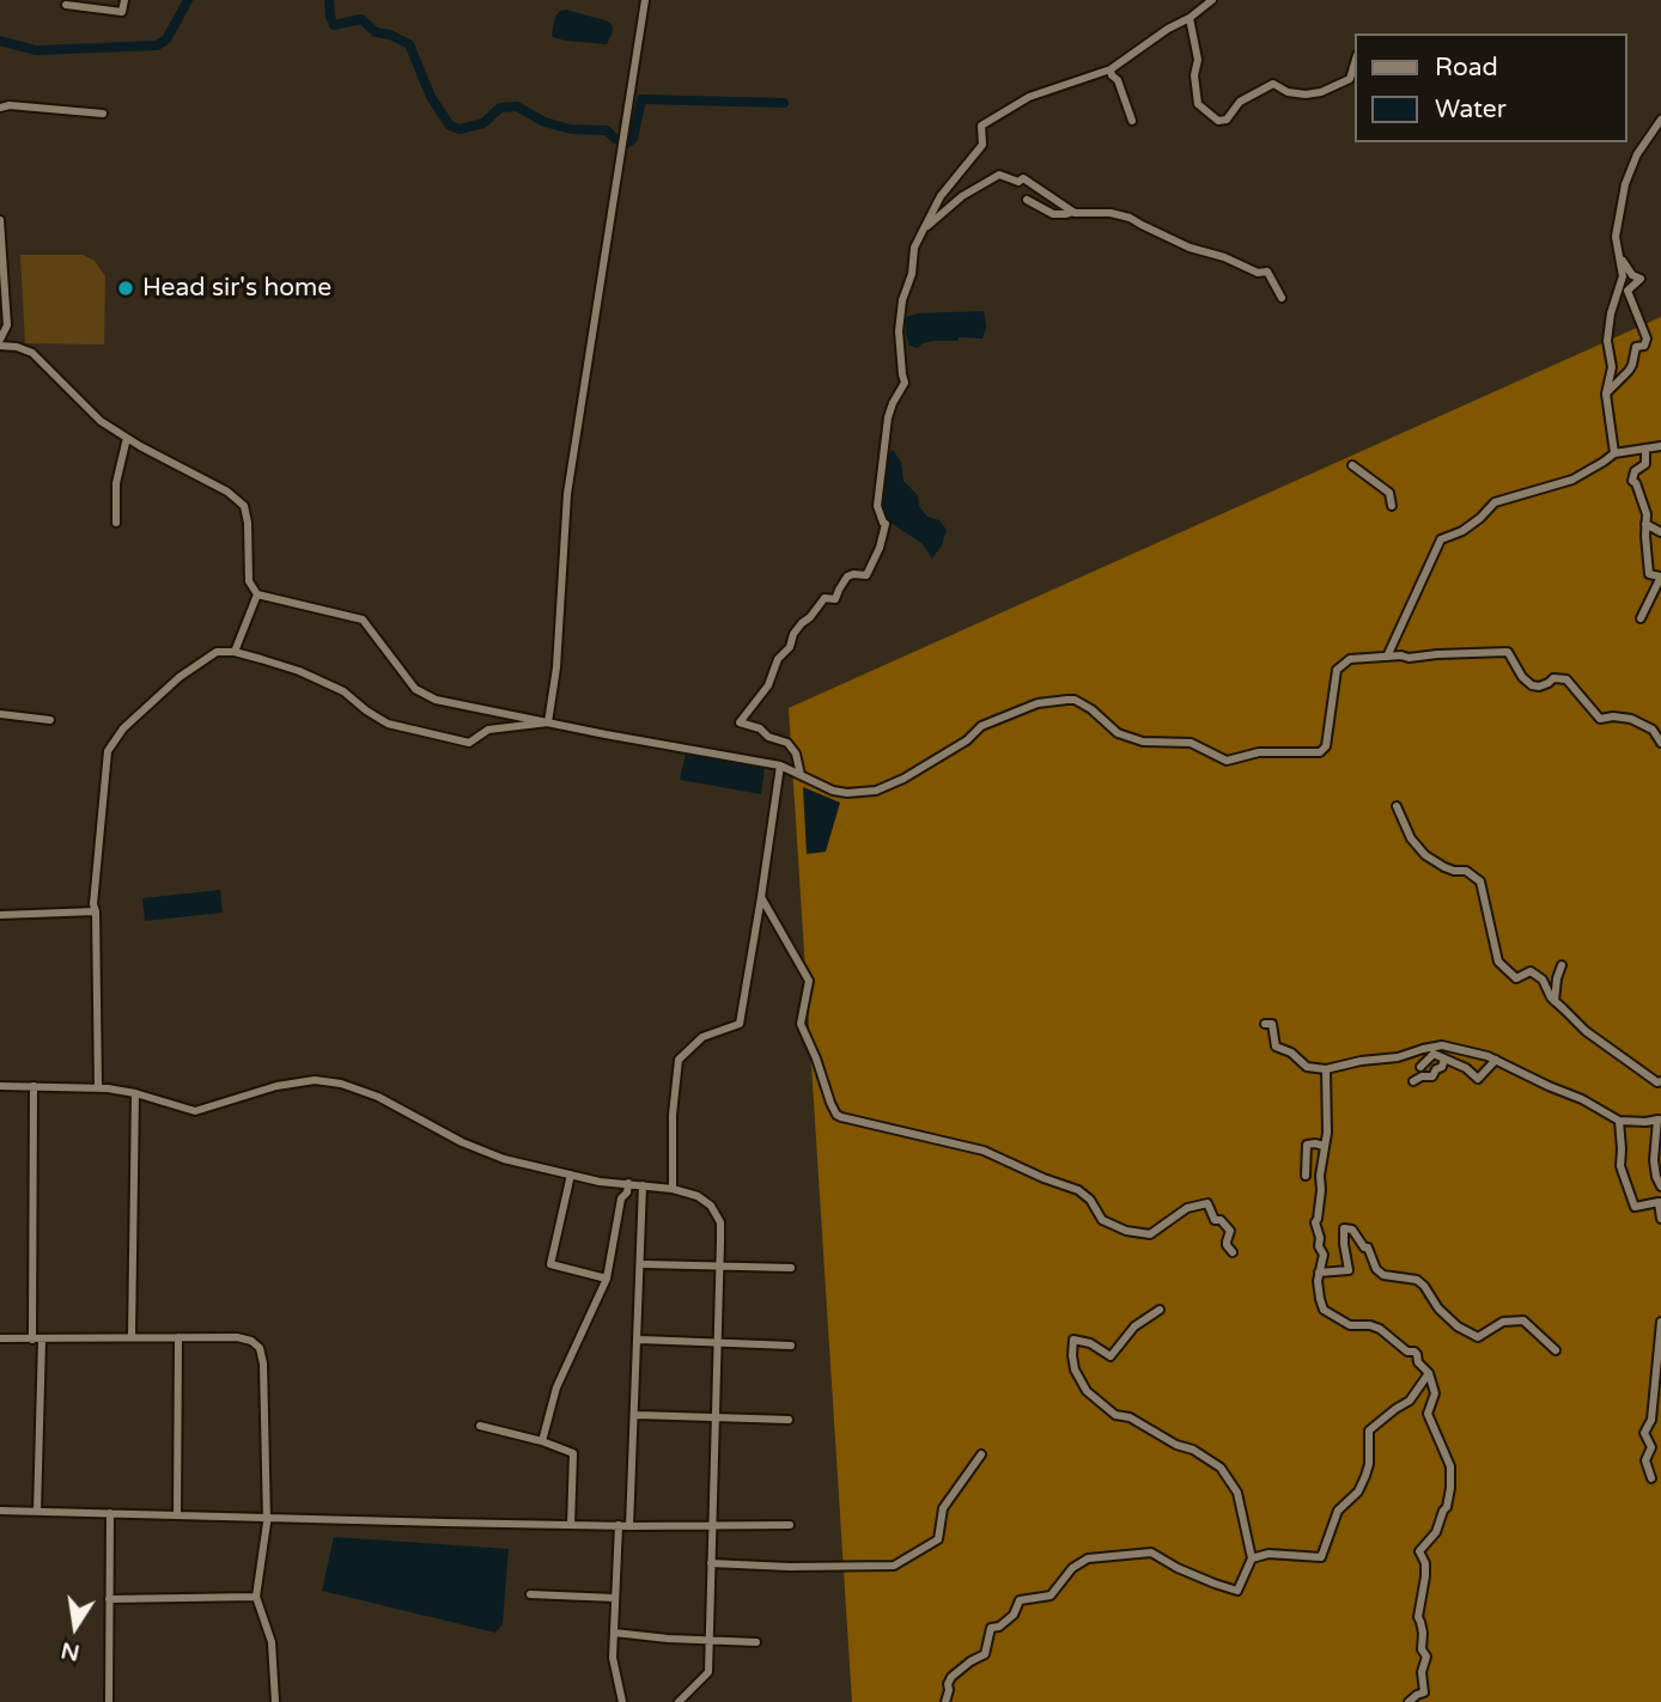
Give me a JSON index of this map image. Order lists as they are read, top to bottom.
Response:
{
  "places": ["Head sir's home"],
  "legend": ["Road", "Water"],
  "north": "bottom"
}
